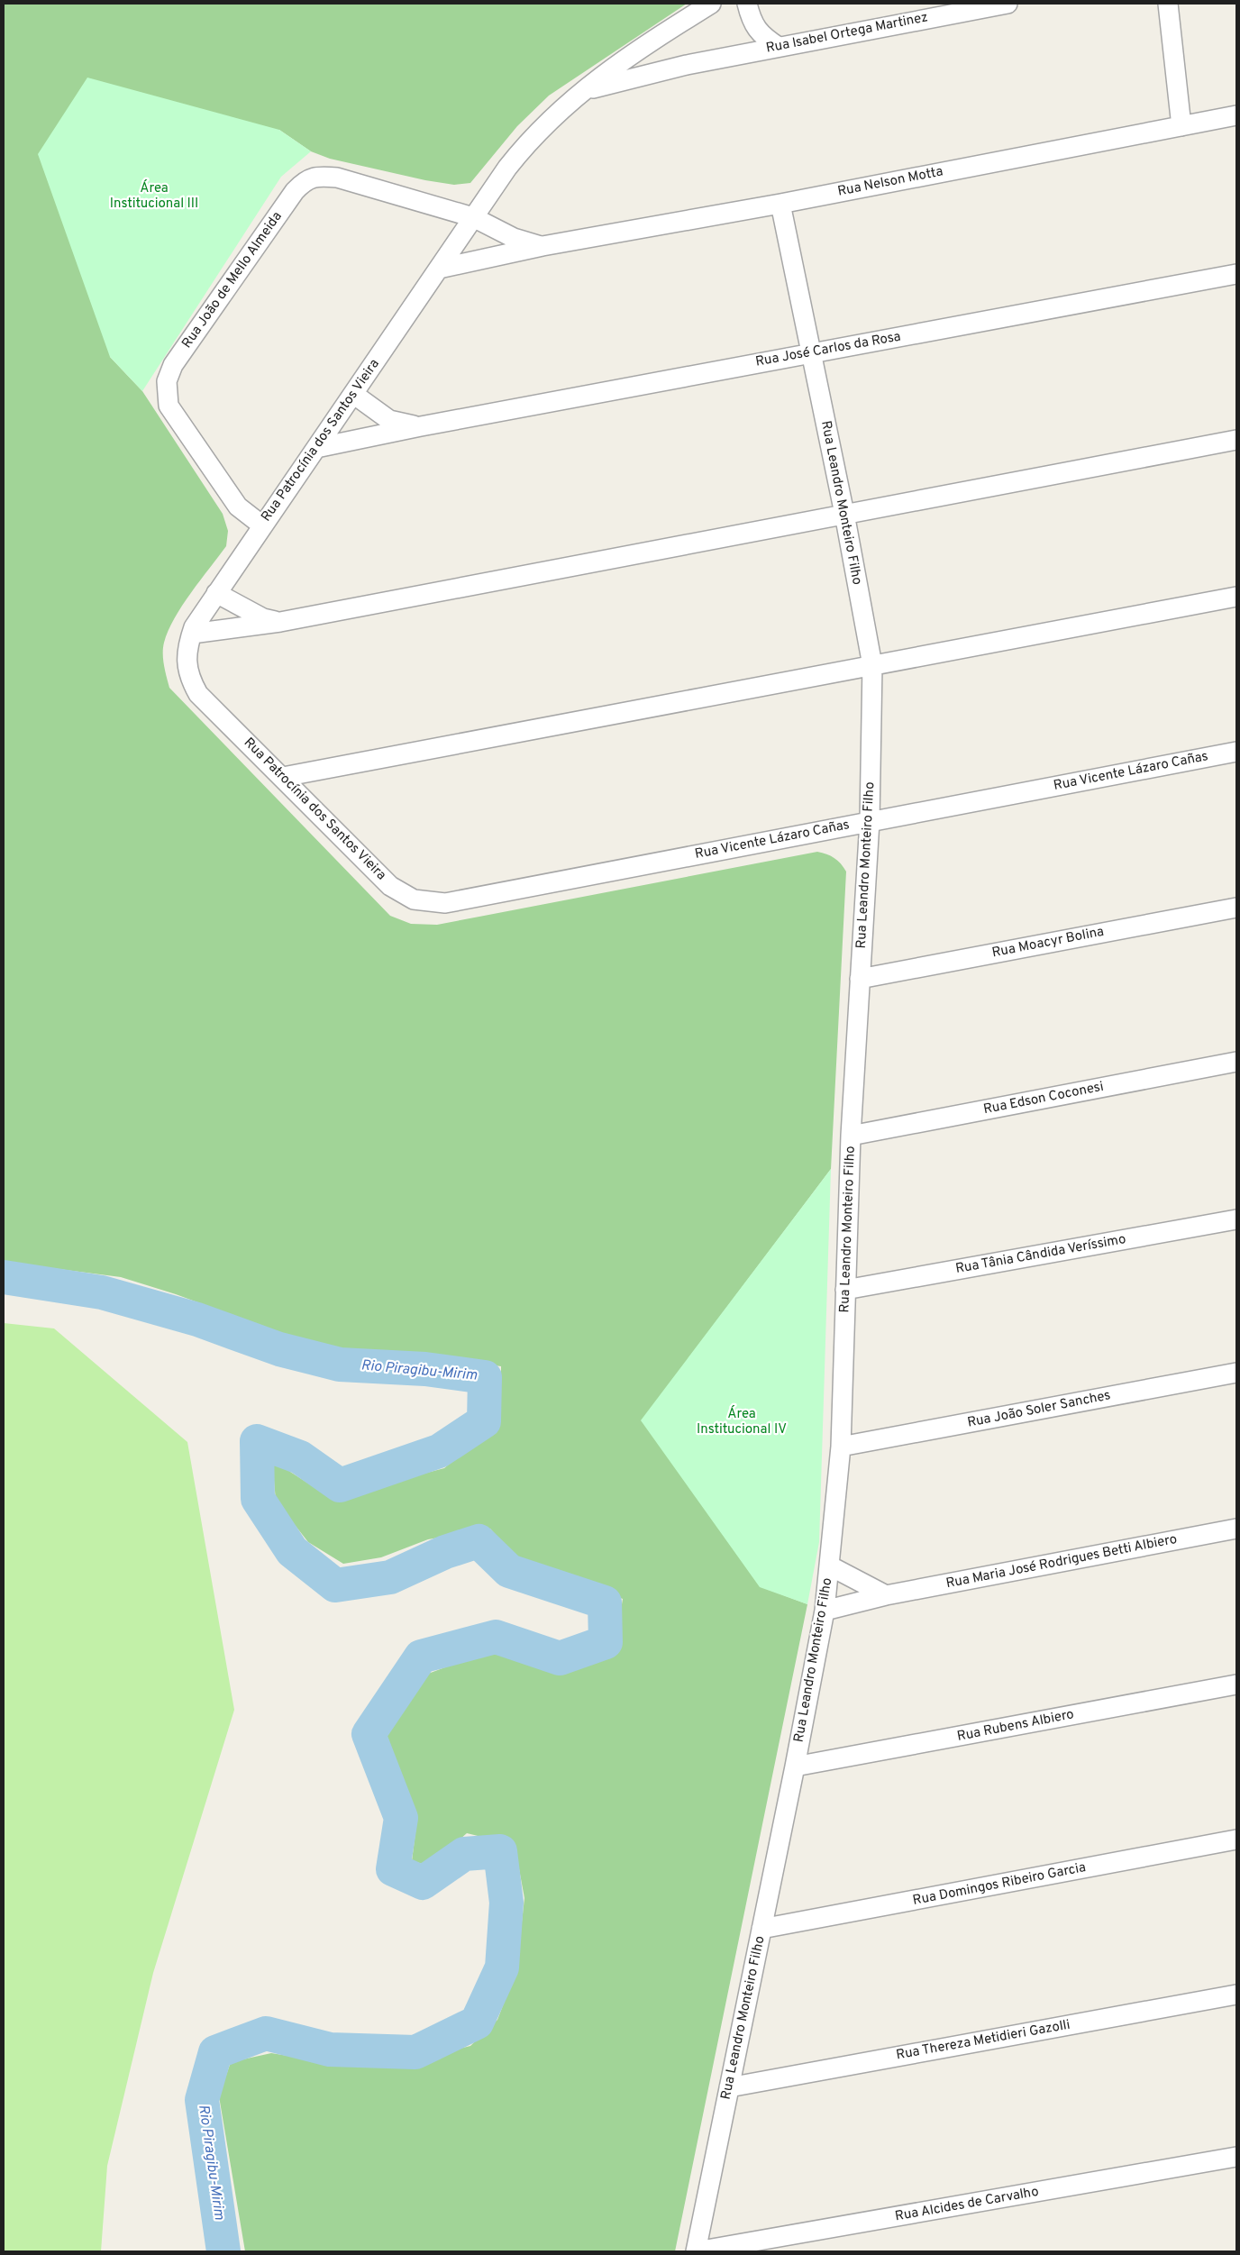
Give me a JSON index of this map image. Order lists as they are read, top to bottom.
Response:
{
  "streets": {
    "street": [
      "Rua Isabel Ortega Martinez",
      "Rua Nelson Motta",
      "Rua João de Mello Almeida",
      "Rua José Carlos da Rosa",
      "Rua Patrocínia dos Santos Vieira",
      "Rua Leandro Monteiro Filho",
      "Rua Vicente Lázaro Cañas",
      "Rua Moacyr Bolina",
      "Rua Edson Coconesi",
      "Rua Tânia Cândida Veríssimo",
      "Rua João Soler Sanches",
      "Rua Maria José Rodrigues Betti Albiero",
      "Rua Rubens Albiero",
      "Rua Domingos Ribeiro Garcia",
      "Rua Thereza Metidieri Gazolli",
      "Rua Alcides de Carvalho"
    ]
  },
  "crossings": [
    ["Rua Isabel Ortega Martinez", "Rua Patrocínia dos Santos Vieira"],
    ["Rua Nelson Motta", "Rua João de Mello Almeida"],
    ["Rua Nelson Motta", "Rua Patrocínia dos Santos Vieira"],
    ["Rua Nelson Motta", "Rua Leandro Monteiro Filho"],
    ["Rua João de Mello Almeida", "Rua Patrocínia dos Santos Vieira"],
    ["Rua José Carlos da Rosa", "Rua Patrocínia dos Santos Vieira"],
    ["Rua José Carlos da Rosa", "Rua Leandro Monteiro Filho"],
    ["Rua Patrocínia dos Santos Vieira", "Rua Vicente Lázaro Cañas"],
    ["Rua Leandro Monteiro Filho", "Rua Vicente Lázaro Cañas"],
    ["Rua Leandro Monteiro Filho", "Rua Moacyr Bolina"],
    ["Rua Leandro Monteiro Filho", "Rua Edson Coconesi"],
    ["Rua Leandro Monteiro Filho", "Rua Tânia Cândida Veríssimo"],
    ["Rua Leandro Monteiro Filho", "Rua João Soler Sanches"],
    ["Rua Leandro Monteiro Filho", "Rua Maria José Rodrigues Betti Albiero"],
    ["Rua Leandro Monteiro Filho", "Rua Rubens Albiero"],
    ["Rua Leandro Monteiro Filho", "Rua Domingos Ribeiro Garcia"],
    ["Rua Leandro Monteiro Filho", "Rua Thereza Metidieri Gazolli"],
    ["Rua Leandro Monteiro Filho", "Rua Alcides de Carvalho"]
  ],
  "water": ["Rio Piragibu-Mirim"],
  "parks": ["Área Institucional III", "Área Institucional IV"]
}
